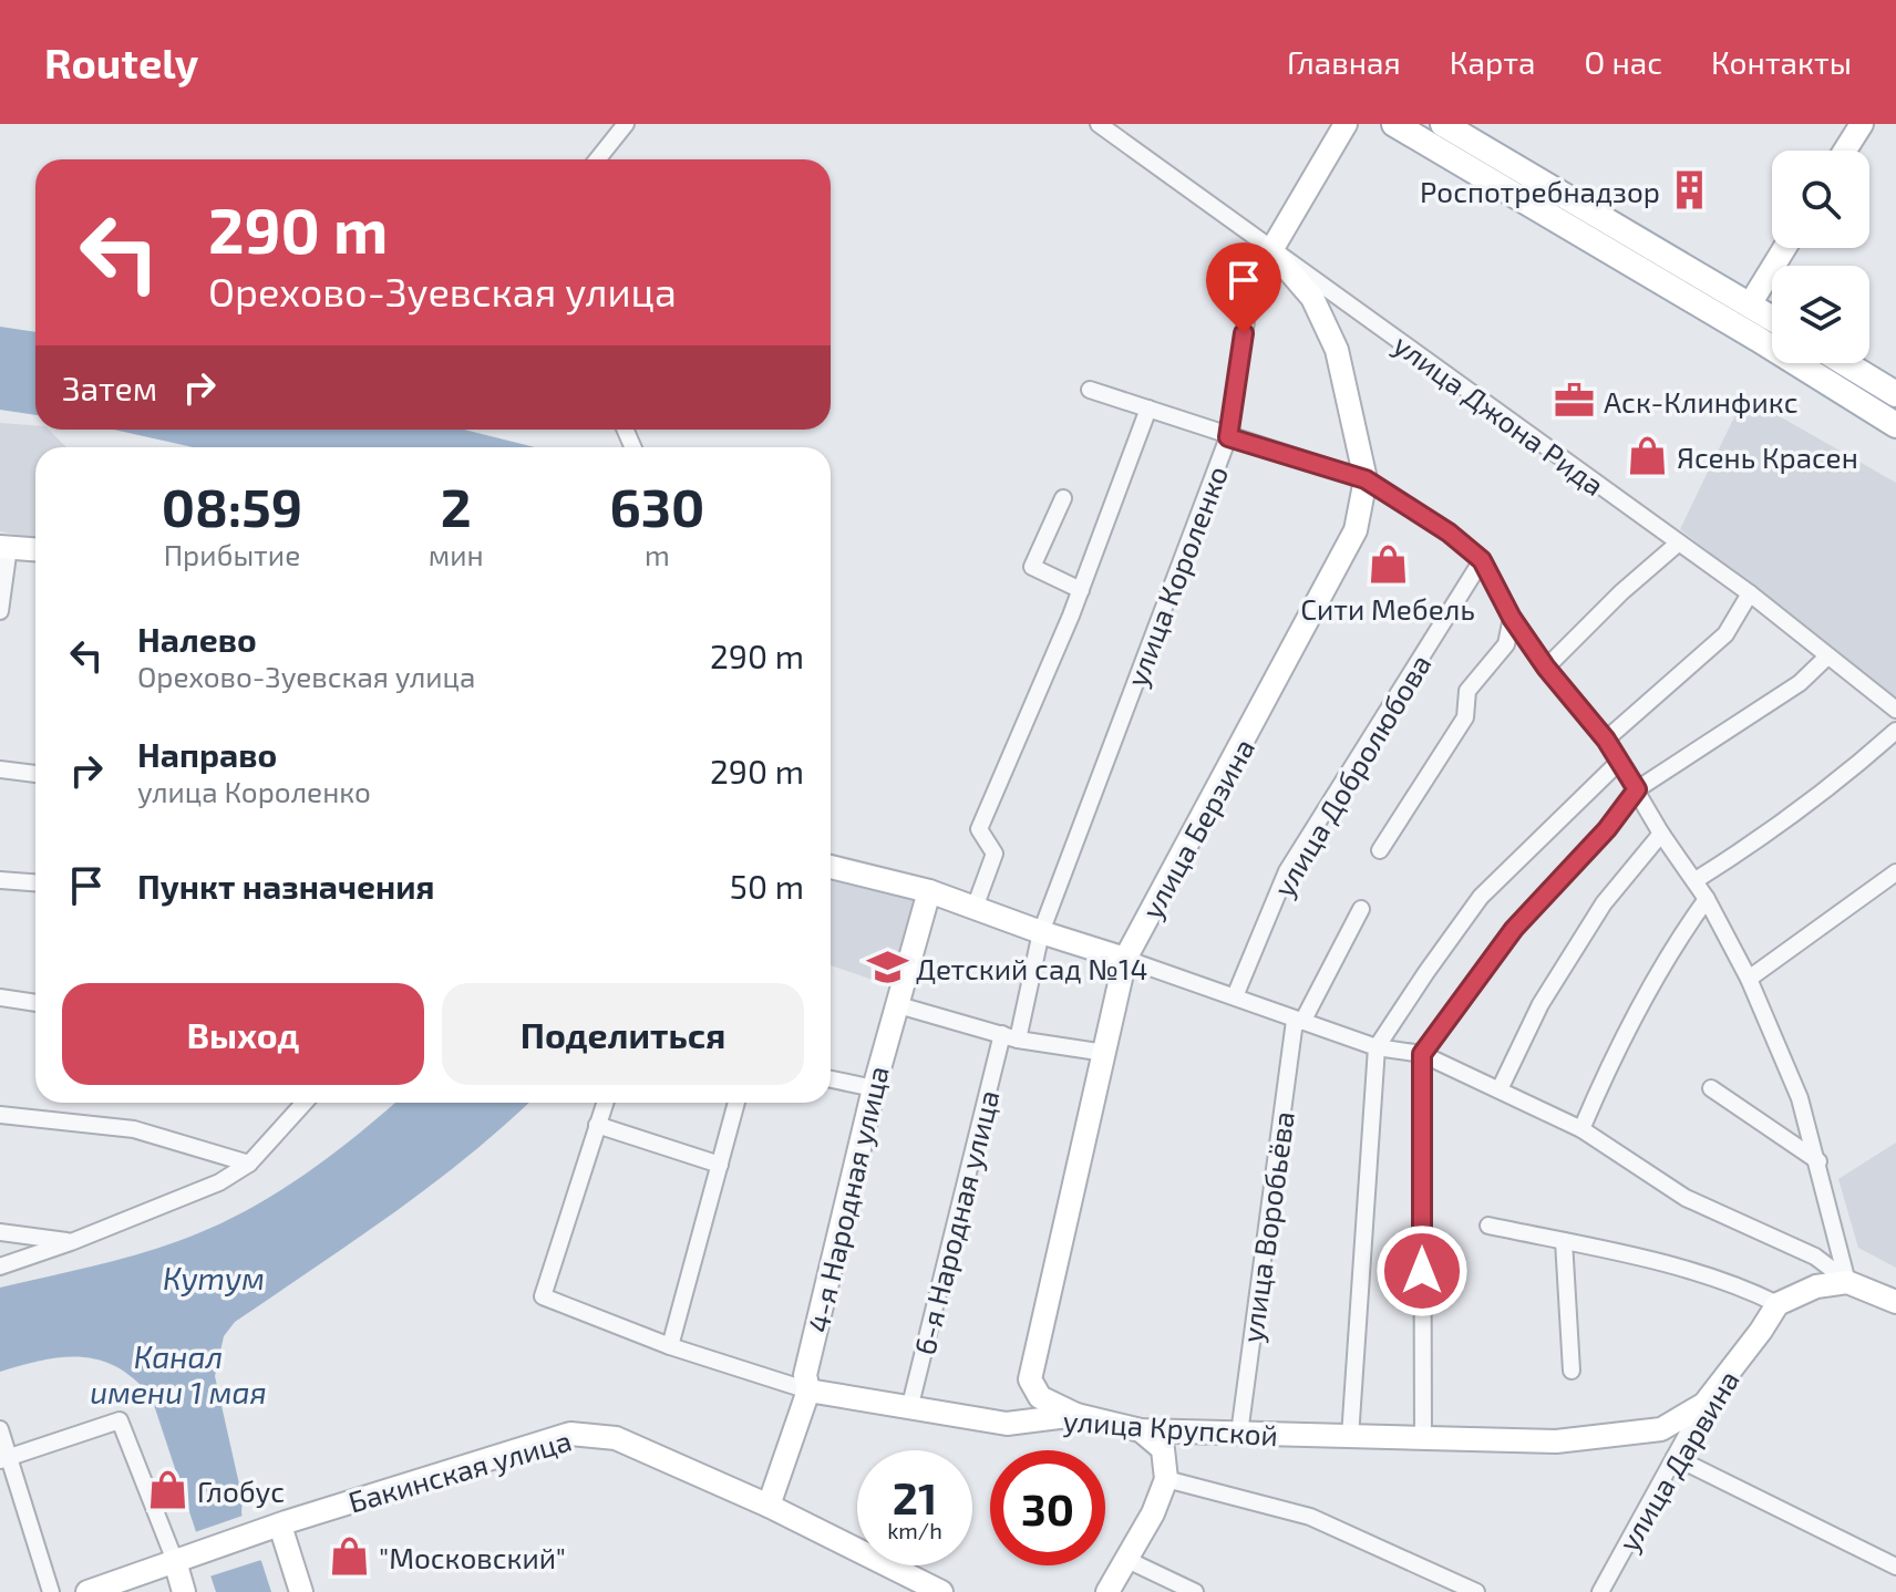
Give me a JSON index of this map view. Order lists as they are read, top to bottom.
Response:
{
  "streets": {
    "main road": [
      "улица Короленко",
      "улица Берзина",
      "4-я Народная улица",
      "улица Крупской",
      "улица Дарвина",
      "Бакинская улица"
    ],
    "street": [
      "улица Джона Рида",
      "улица Добролюбова",
      "6-я Народная улица",
      "улица Воробьёва"
    ]
  },
  "crossings": [
    ["улица Джона Рида", "улица Короленко"],
    ["улица Джона Рида", "улица Берзина"],
    ["улица Короленко", "улица Берзина"],
    ["улица Короленко", "6-я Народная улица"],
    ["улица Берзина", "улица Крупской"],
    ["4-я Народная улица", "улица Крупской"],
    ["4-я Народная улица", "Бакинская улица"],
    ["6-я Народная улица", "улица Крупской"],
    ["улица Воробьёва", "улица Крупской"],
    ["улица Крупской", "улица Дарвина"]
  ],
  "water": ["Кутум", "Канал имени 1 мая"],
  "places": {
    "building": ["Роспотребнадзор"],
    "office": ["Аск-Клинфикс"],
    "shop": [
      "Ясень Красен",
      "Сити Мебель",
      "Глобус",
      "\"Московский\""
    ],
    "school or university": ["Детский сад №14"]
  },
  "page": {
    "header": "Routely",
    "nav": [
      "Главная",
      "Карта",
      "О нас",
      "Контакты"
    ],
    "turn": ["290 m", "Орехово-Зуевская улица"],
    "then": "Затем",
    "eta": [
      "08:59",
      "Прибытие",
      "2",
      "мин",
      "630",
      "m"
    ],
    "list": [
      {
        "name": "Налево",
        "note": "Орехово-Зуевская улица",
        "value": "290 m"
      },
      {
        "name": "Направо",
        "note": "улица Короленко",
        "value": "290 m"
      },
      {
        "name": "Пункт назначения",
        "value": "50 m"
      }
    ],
    "buttons": ["Выход", "Поделиться"],
    "speed": "21 km/h",
    "limit": "30"
  }
}
